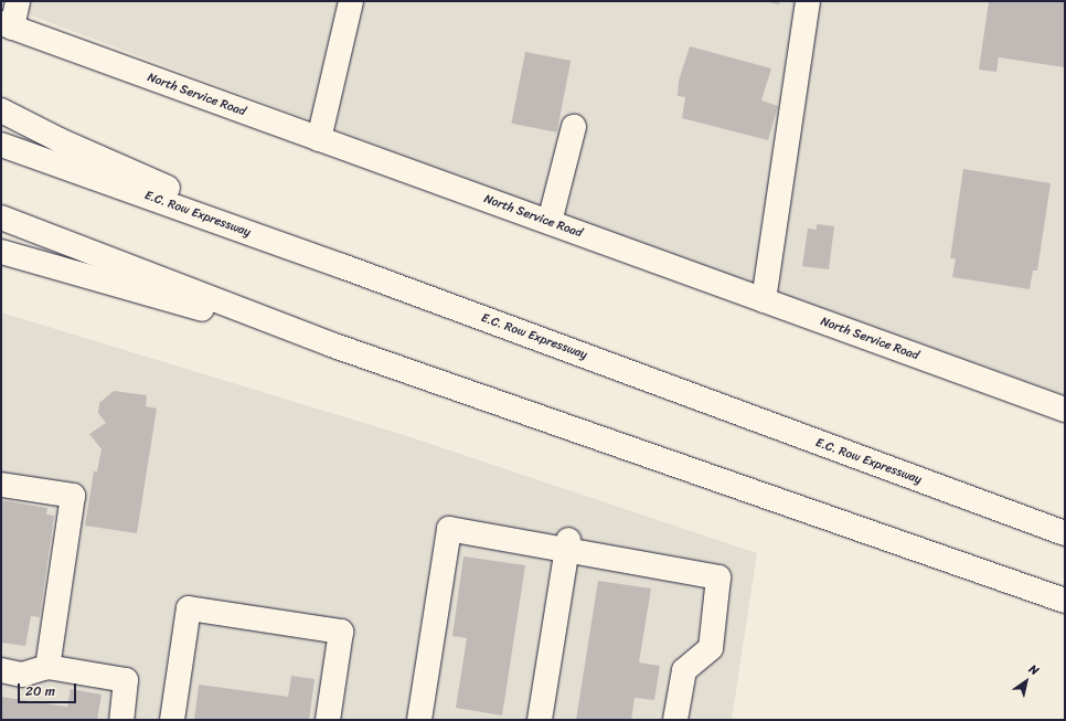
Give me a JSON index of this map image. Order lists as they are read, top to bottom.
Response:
{
  "streets": {
    "main road": ["North Service Road", "E.C. Row Expressway"]
  },
  "scale_bar": "20 m",
  "north": "top right"
}
